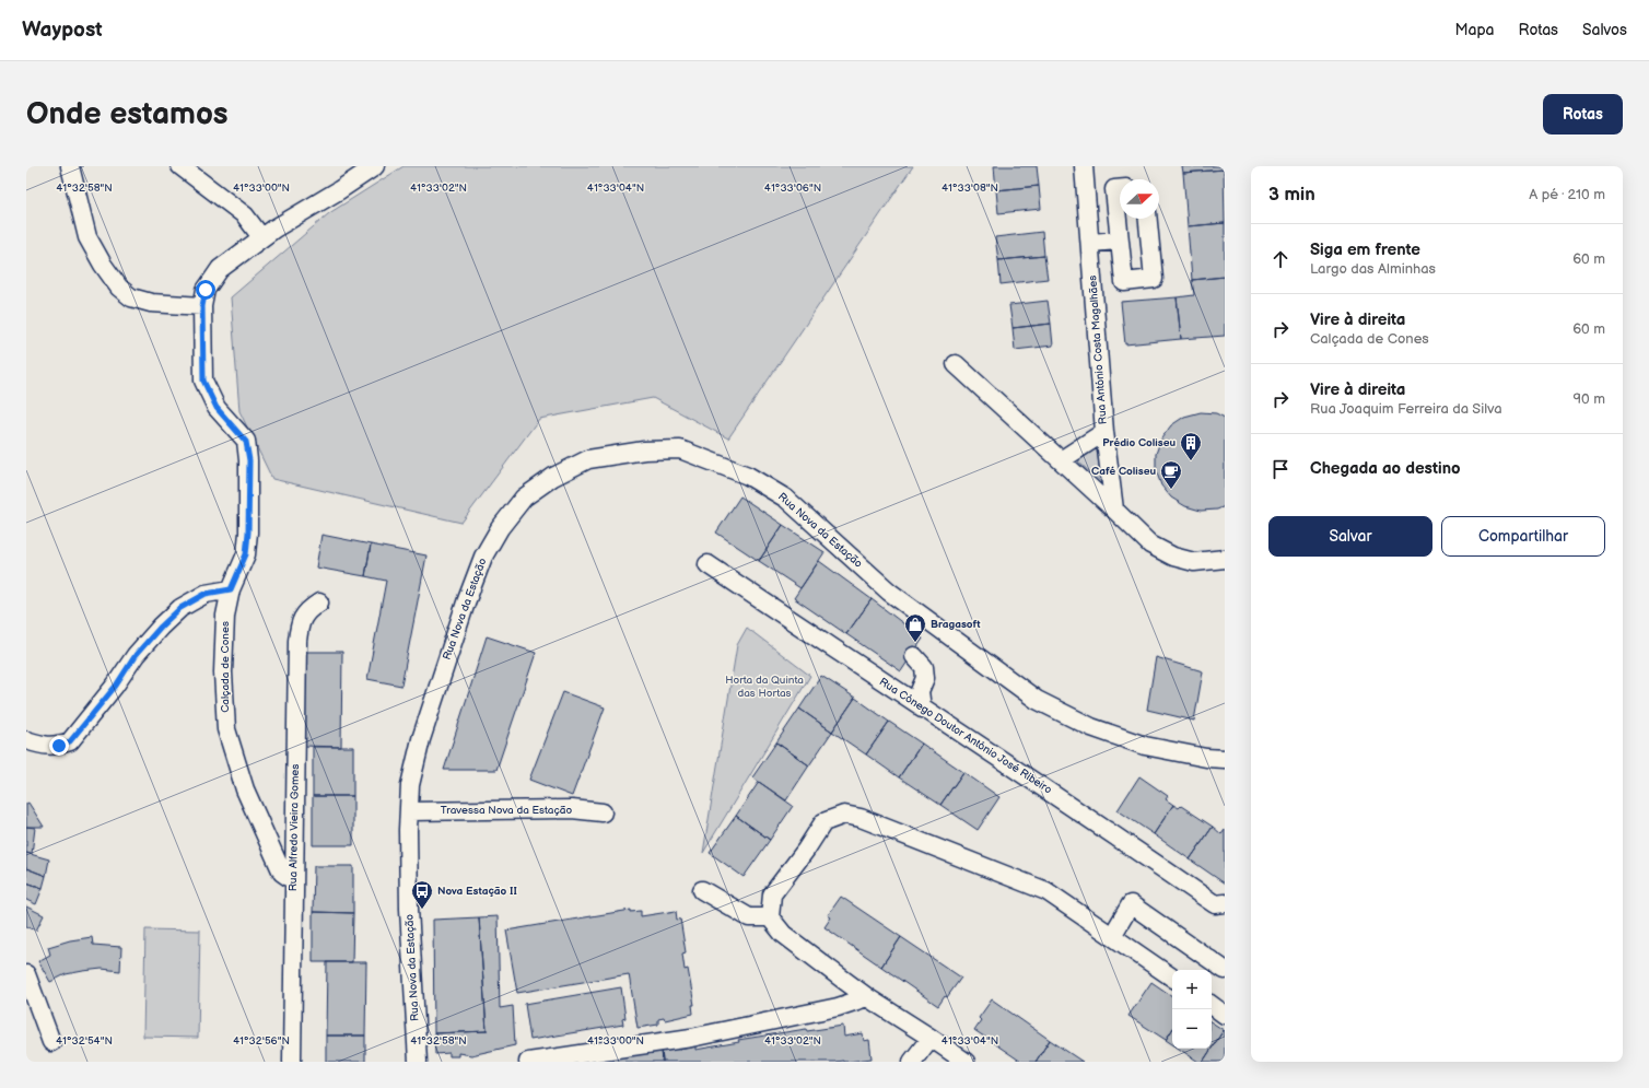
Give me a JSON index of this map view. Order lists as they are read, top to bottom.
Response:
{
  "streets": {
    "street": [
      "Rua António Costa Magalhães",
      "Rua Nova da Estação",
      "Calçada de Cones",
      "Rua Cónego Doutor António José Ribeiro",
      "Travessa Nova da Estação",
      "Rua Alfredo Vieira Gomes"
    ]
  },
  "crossings": [
    ["Rua Nova da Estação", "Travessa Nova da Estação"],
    ["Calçada de Cones", "Rua Alfredo Vieira Gomes"]
  ],
  "parks": ["Horta da Quinta das Hortas"],
  "places": {
    "building": ["Prédio Coliseu"],
    "cafe": ["Café Coliseu"],
    "shop": ["Bragasoft"],
    "bus stop": ["Nova Estação II"]
  },
  "north": "right",
  "page": {
    "header": "Waypost",
    "nav": ["Mapa", "Rotas", "Salvos"],
    "buttons": [
      "Rotas",
      ["Salvar", "Compartilhar"]
    ],
    "title": "Onde estamos",
    "heading": ["3 min", "A pé · 210 m"],
    "list": [
      ["Siga em frente", "Largo das Alminhas", "60 m"],
      ["Vire à direita", "Calçada de Cones", "60 m"],
      ["Vire à direita", "Rua Joaquim Ferreira da Silva", "90 m"],
      "Chegada ao destino"
    ],
    "map_buttons": ["+", "−"]
  },
  "coordinates": [
    "41°32'58\"N",
    "41°33'00\"N",
    "41°33'02\"N",
    "41°33'04\"N",
    "41°33'06\"N",
    "41°33'08\"N",
    "41°32'54\"N",
    "41°32'56\"N"
  ]
}
